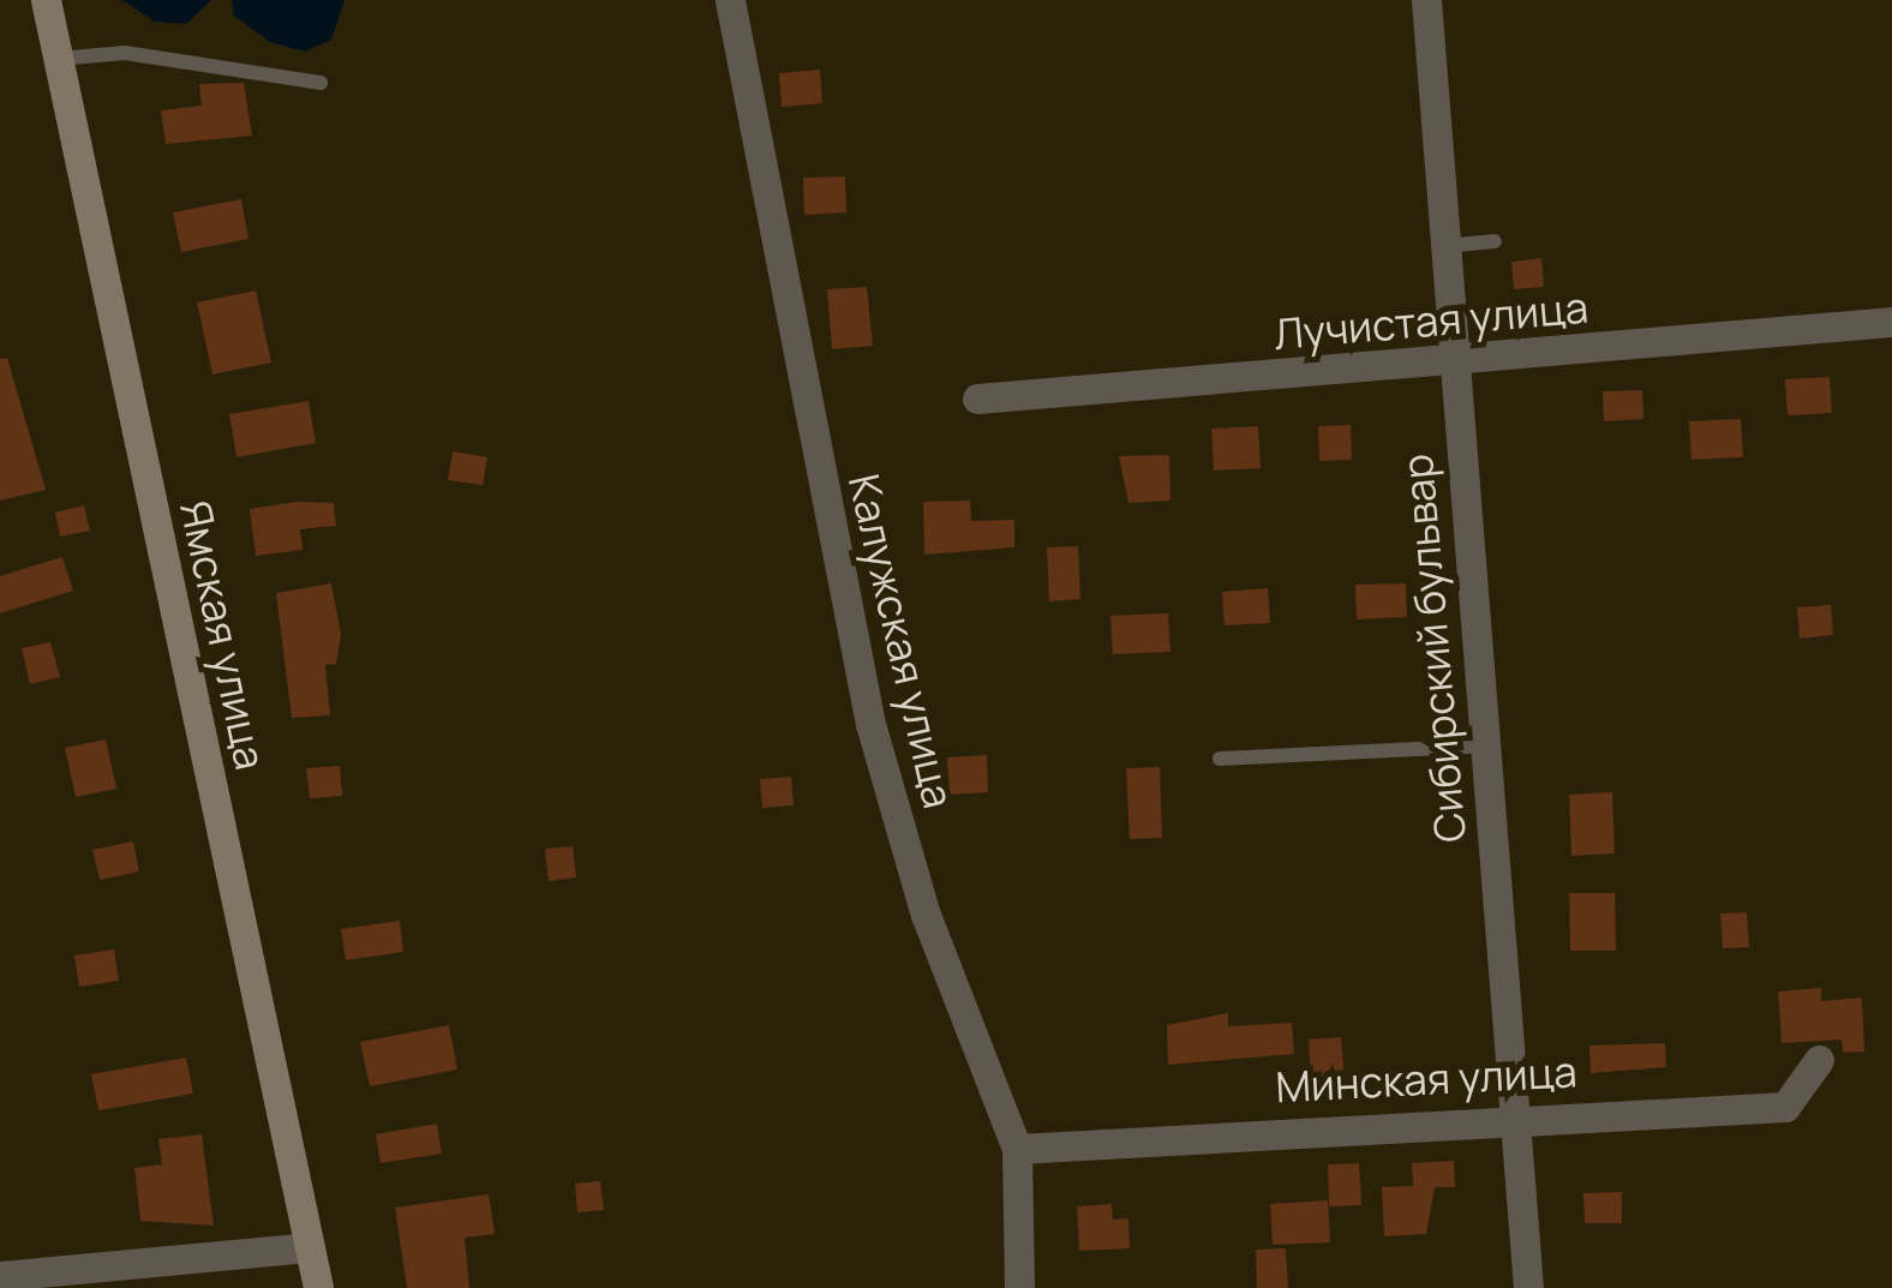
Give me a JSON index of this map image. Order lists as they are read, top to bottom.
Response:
{
  "streets": {
    "main road": ["Ямская улица"],
    "street": [
      "Лучистая улица",
      "Калужская улица",
      "Сибирский бульвар",
      "Минская улица"
    ]
  },
  "crossings": [
    ["Лучистая улица", "Сибирский бульвар"],
    ["Калужская улица", "Минская улица"],
    ["Сибирский бульвар", "Минская улица"]
  ]
}
